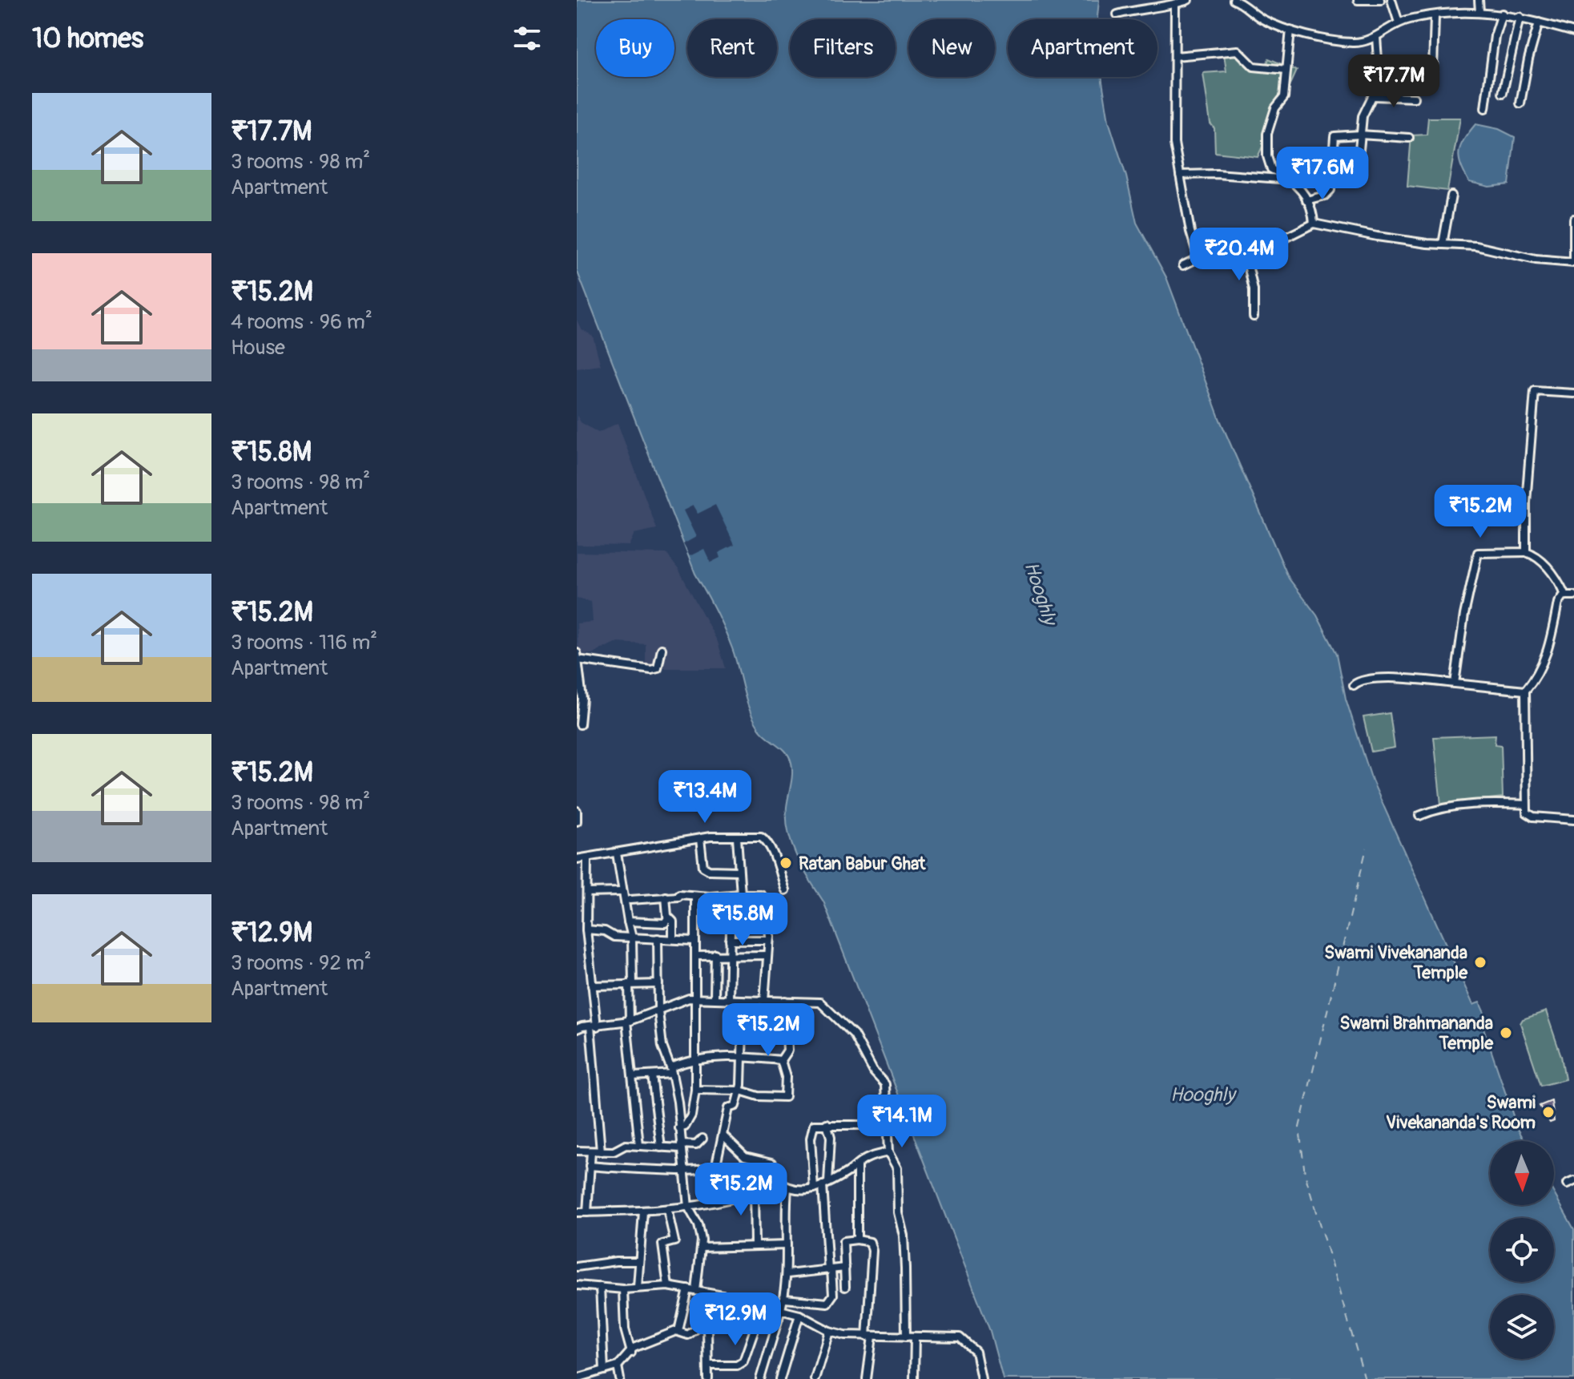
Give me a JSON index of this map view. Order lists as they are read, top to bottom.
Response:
{
  "water": ["Hooghly"],
  "places": [
    "Ratan Babur Ghat",
    "Swami Vivekananda Temple",
    "Swami Brahmananda Temple",
    "Swami Vivekananda's Room"
  ],
  "north": "bottom",
  "page": {
    "heading": "10 homes",
    "chip": [
      "Buy",
      "Rent",
      "Filters",
      "New",
      "Apartment"
    ],
    "price": [
      "₹17.7M",
      "₹17.6M",
      "₹20.4M",
      "₹15.2M",
      "₹13.4M",
      "₹15.8M",
      "₹15.2M",
      "₹14.1M",
      "₹15.2M",
      "₹12.9M"
    ],
    "list": [
      {
        "name": "₹17.7M",
        "note": "3 rooms · 98 m² · Apartment"
      },
      {
        "name": "₹15.2M",
        "note": "4 rooms · 96 m² · House"
      },
      {
        "name": "₹15.8M",
        "note": "3 rooms · 98 m² · Apartment"
      },
      {
        "name": "₹15.2M",
        "note": "3 rooms · 116 m² · Apartment"
      },
      {
        "name": "₹15.2M",
        "note": "3 rooms · 98 m² · Apartment"
      },
      {
        "name": "₹12.9M",
        "note": "3 rooms · 92 m² · Apartment"
      }
    ]
  }
}
